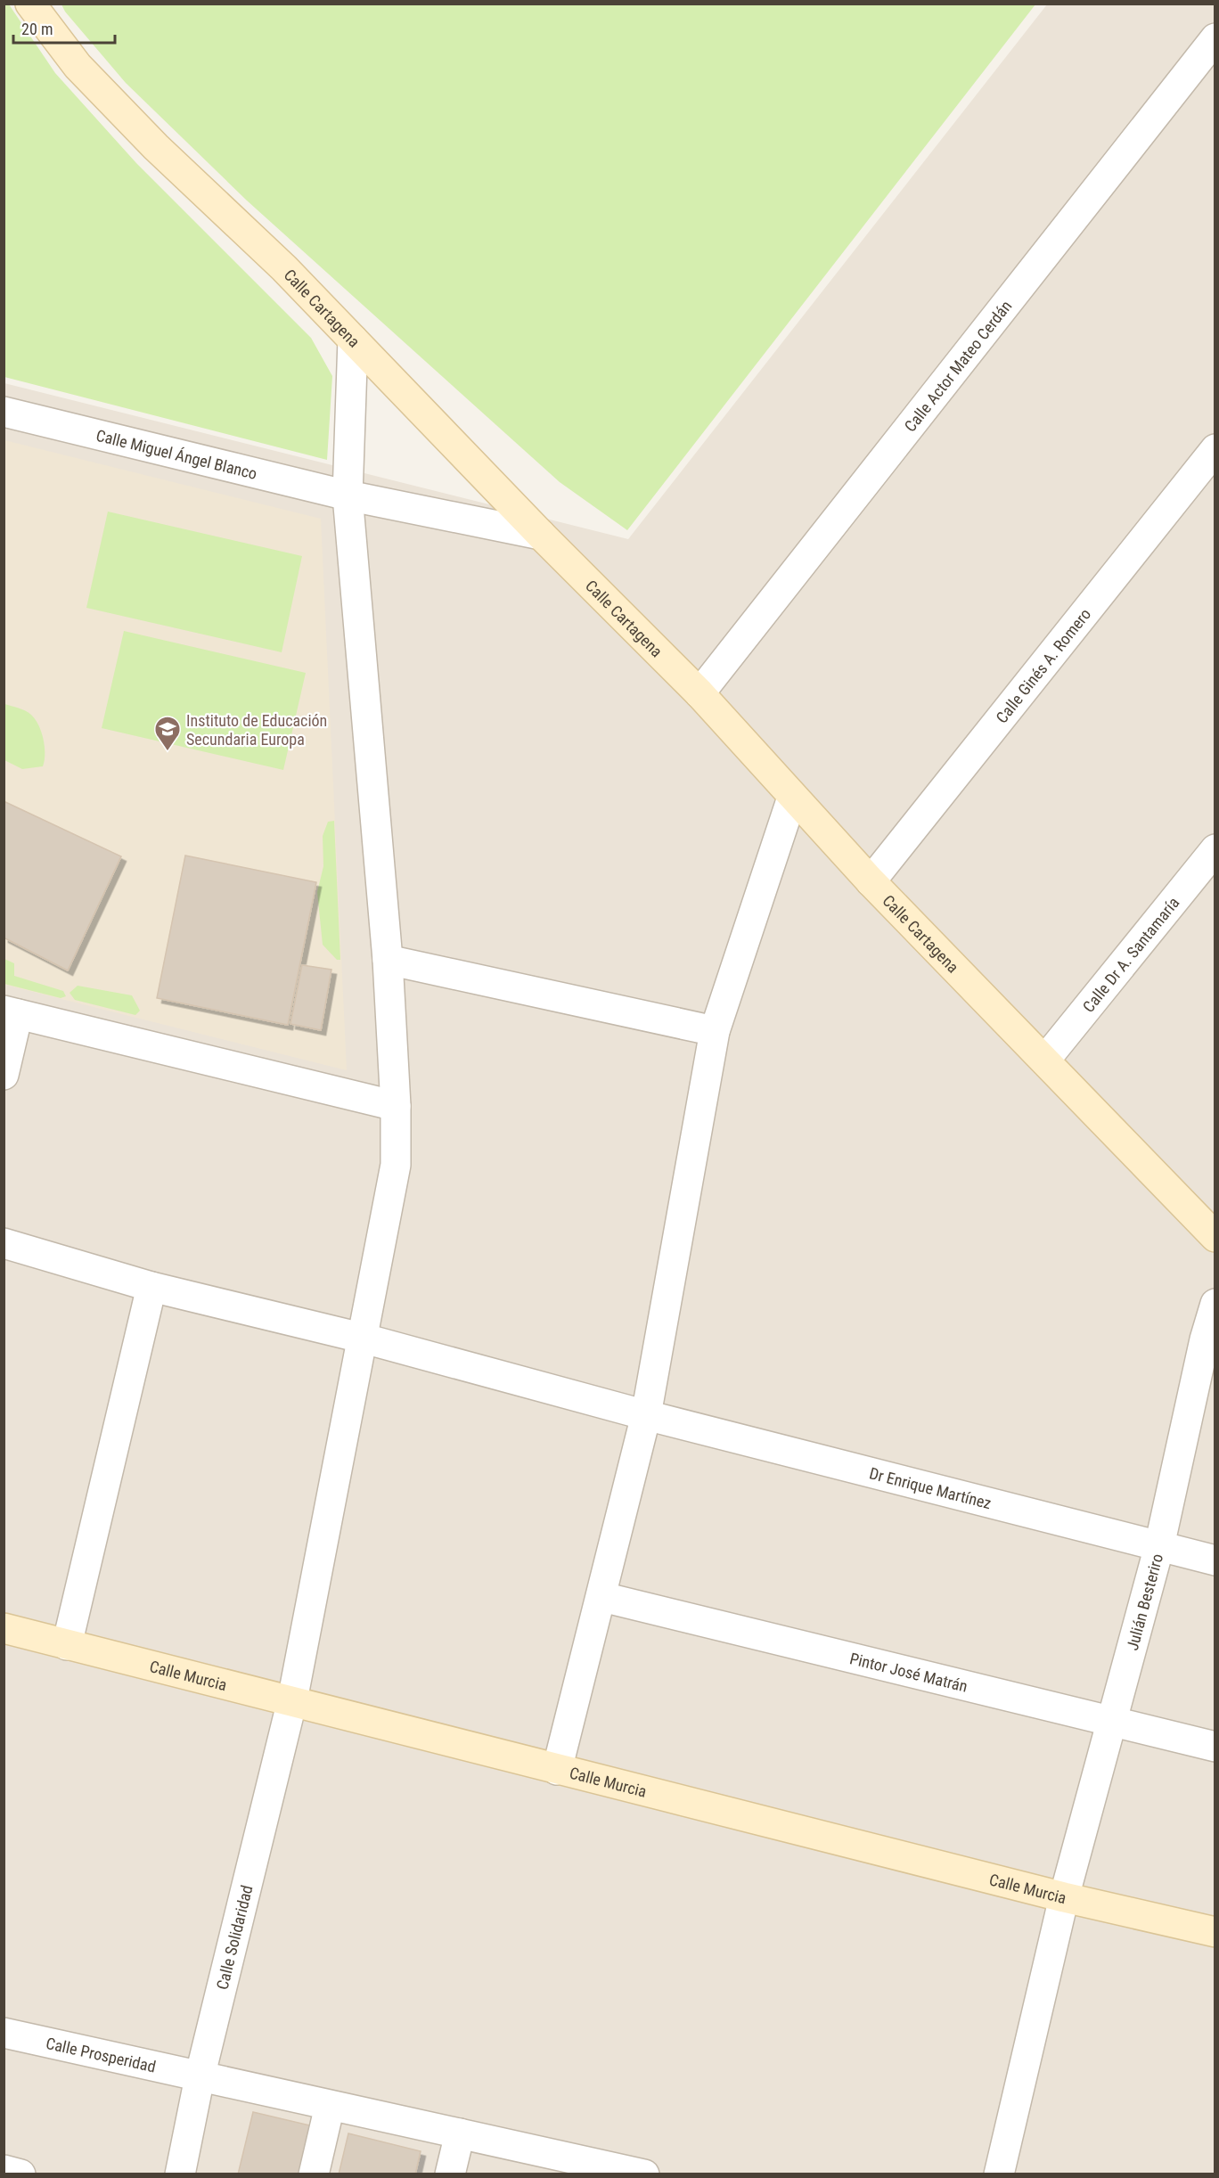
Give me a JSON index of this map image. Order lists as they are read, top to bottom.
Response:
{
  "streets": {
    "main road": ["Calle Cartagena", "Calle Murcia"],
    "street": [
      "Calle Actor Mateo Cerdán",
      "Calle Miguel Ángel Blanco",
      "Calle Ginés A. Romero",
      "Calle Dr A. Santamaría",
      "Dr Enrique Martínez",
      "Julián Besteriro",
      "Pintor José Matrán",
      "Calle Solidaridad",
      "Calle Prosperidad"
    ]
  },
  "crossings": [
    ["Calle Cartagena", "Calle Actor Mateo Cerdán"],
    ["Calle Cartagena", "Calle Miguel Ángel Blanco"],
    ["Calle Cartagena", "Calle Ginés A. Romero"],
    ["Calle Cartagena", "Calle Dr A. Santamaría"],
    ["Calle Cartagena", "Calle Solidaridad"],
    ["Calle Miguel Ángel Blanco", "Calle Solidaridad"],
    ["Dr Enrique Martínez", "Julián Besteriro"],
    ["Dr Enrique Martínez", "Calle Solidaridad"],
    ["Julián Besteriro", "Pintor José Matrán"],
    ["Julián Besteriro", "Calle Murcia"],
    ["Calle Murcia", "Calle Solidaridad"],
    ["Calle Solidaridad", "Calle Prosperidad"]
  ],
  "places": {
    "school or university": ["Instituto de Educación Secundaria Europa"]
  },
  "scale_bar": "20 m"
}
